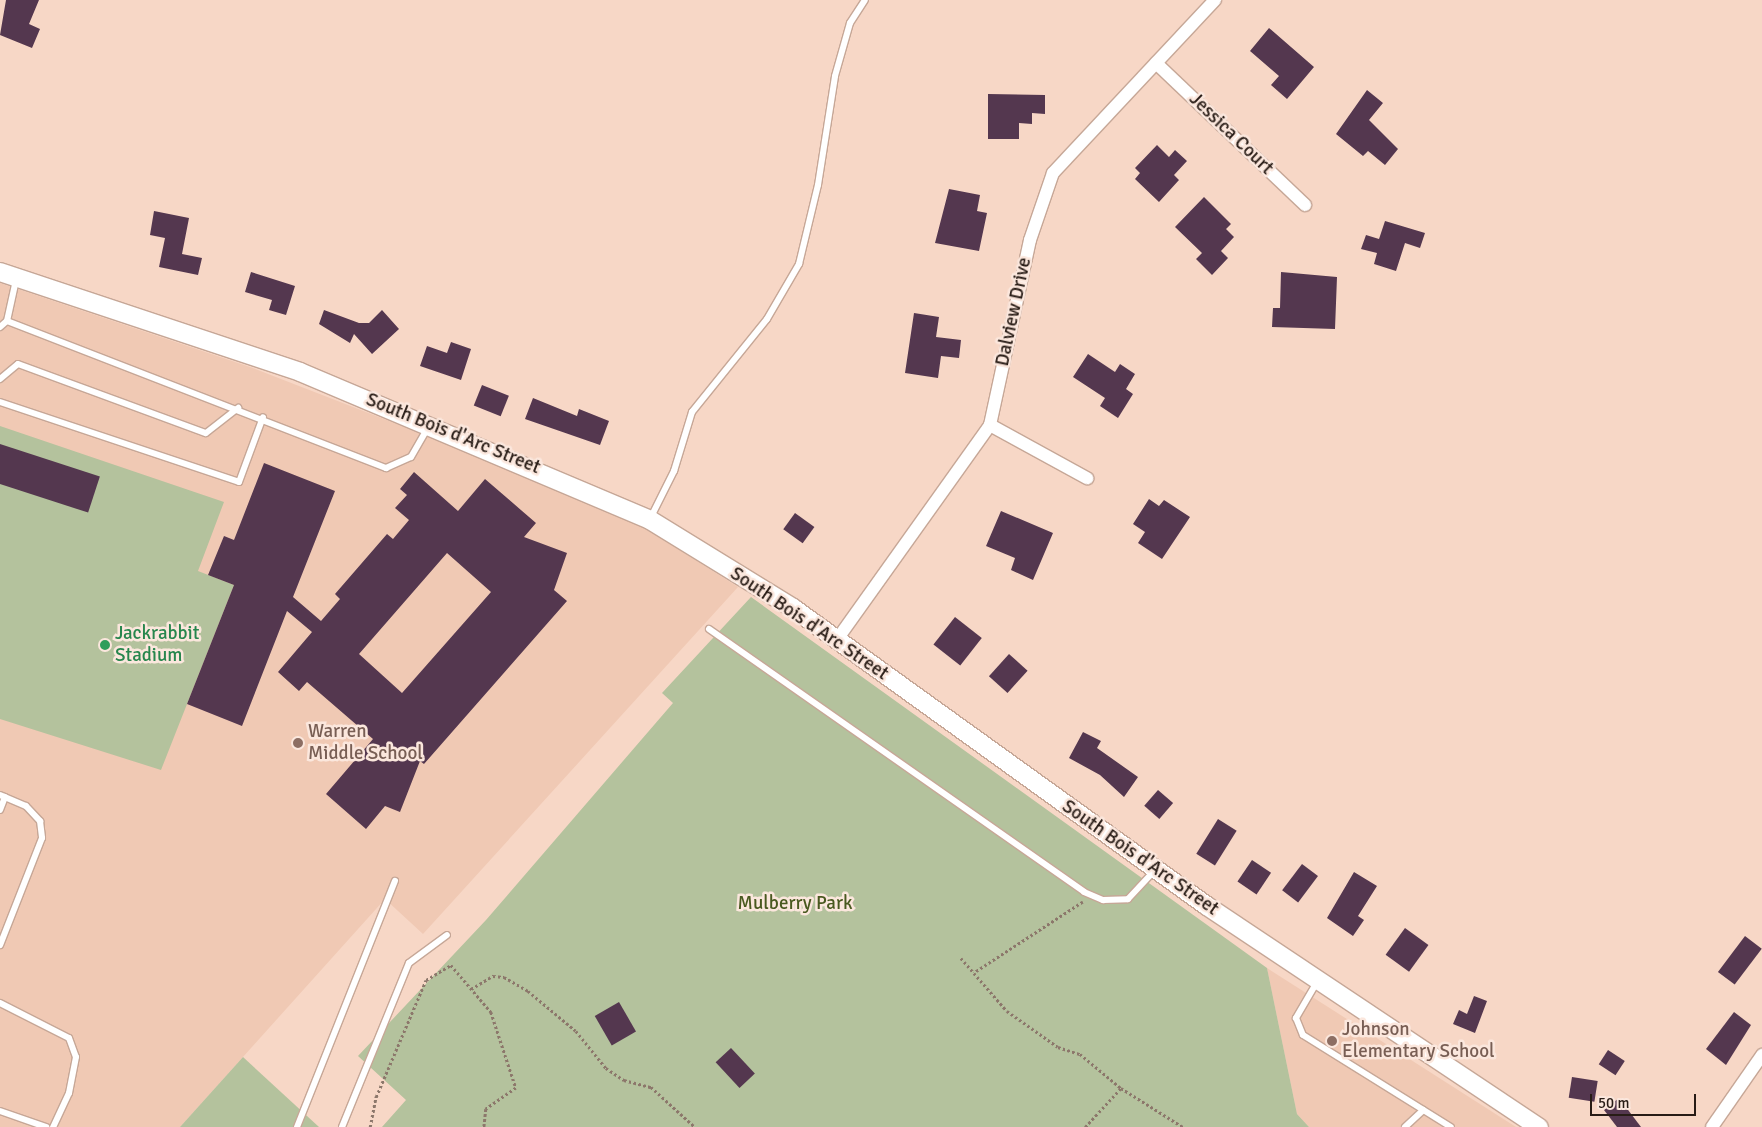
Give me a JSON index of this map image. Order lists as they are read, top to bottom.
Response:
{
  "streets": {
    "main road": ["South Bois d'Arc Street"],
    "street": ["Jessica Court", "Dalview Drive"]
  },
  "crossings": [
    ["Jessica Court", "Dalview Drive"],
    ["Dalview Drive", "South Bois d'Arc Street"]
  ],
  "parks": ["Mulberry Park"],
  "places": ["Jackrabbit Stadium", "Warren Middle School", "Johnson Elementary School"],
  "scale_bar": "50 m"
}
